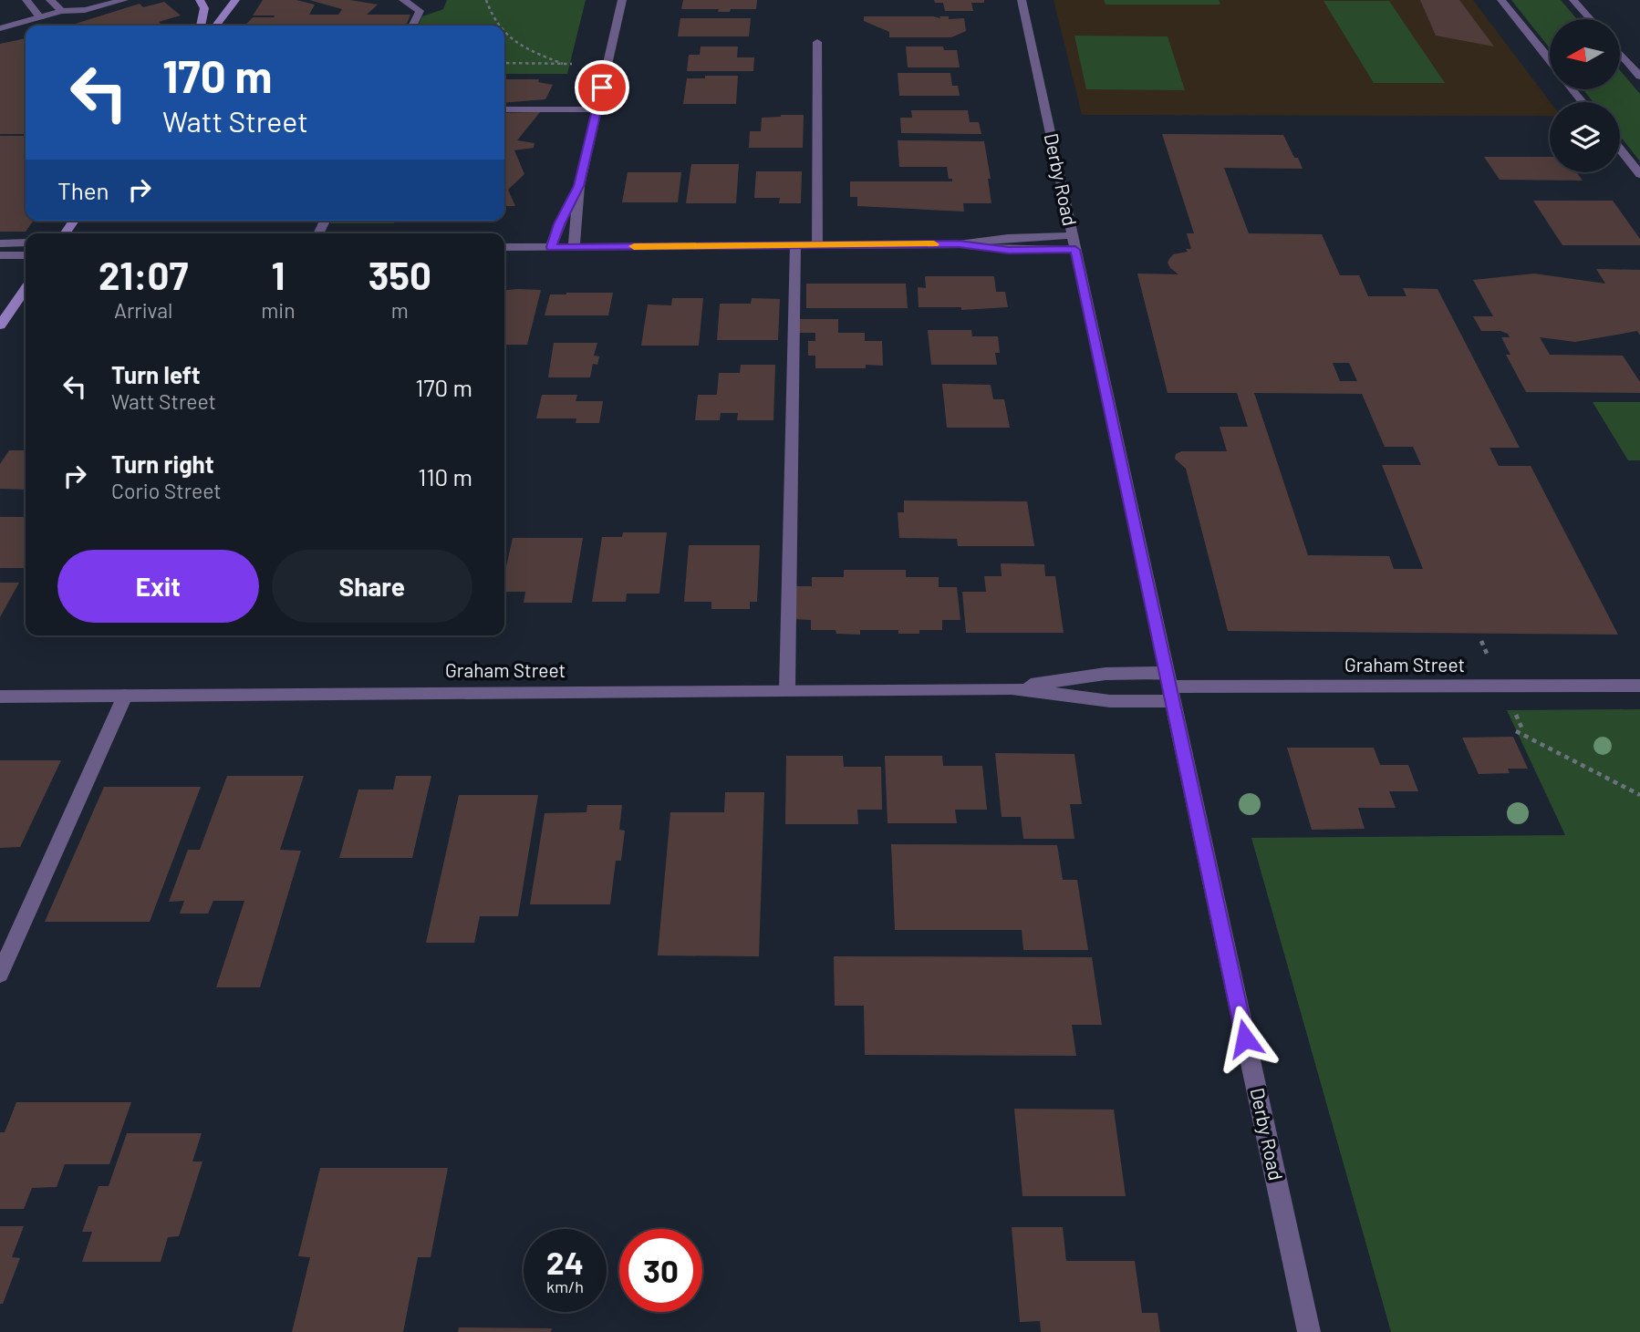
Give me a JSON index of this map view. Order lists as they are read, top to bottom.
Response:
{
  "streets": {
    "street": ["Derby Road", "Graham Street"]
  },
  "crossings": [
    ["Derby Road", "Graham Street"]
  ],
  "north": "left",
  "page": {
    "turn": ["170 m", "Watt Street"],
    "then": "Then",
    "eta": [
      "21:07",
      "Arrival",
      "1",
      "min",
      "350",
      "m"
    ],
    "list": [
      {
        "name": "Turn left",
        "note": "Watt Street",
        "value": "170 m"
      },
      {
        "name": "Turn right",
        "note": "Corio Street",
        "value": "110 m"
      }
    ],
    "buttons": ["Exit", "Share"],
    "speed": "24 km/h",
    "limit": "30"
  }
}
